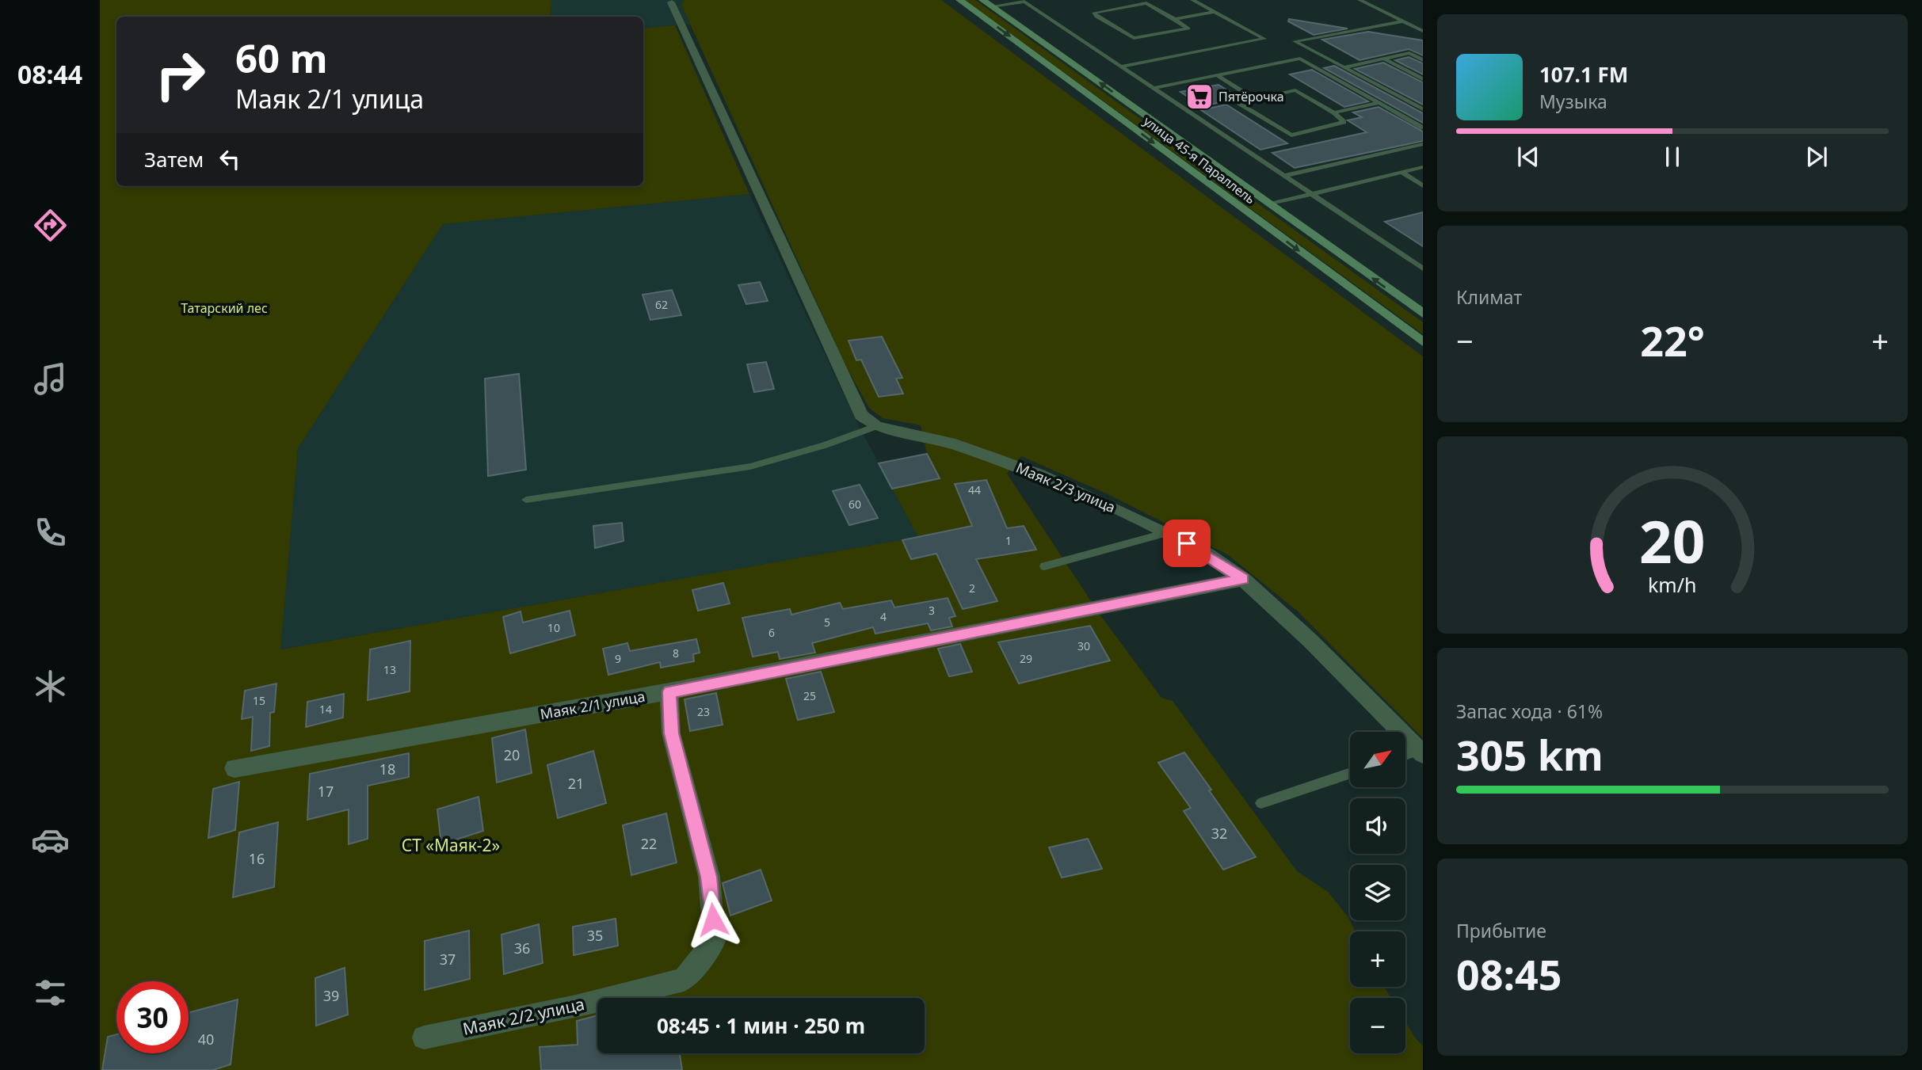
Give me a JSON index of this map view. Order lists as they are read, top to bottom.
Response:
{
  "streets": {
    "main road": ["улица 45-я Параллель"],
    "street": ["Маяк 2/3 улица", "Маяк 2/1 улица", "Маяк 2/2 улица"]
  },
  "crossings": [
    ["Маяк 2/3 улица", "Маяк 2/1 улица"],
    ["Маяк 2/1 улица", "Маяк 2/2 улица"]
  ],
  "parks": ["Татарский лес", "СТ «Маяк-2»"],
  "places": {
    "supermarket": ["Пятёрочка"]
  },
  "house_numbers": [
    "62",
    "44",
    "60",
    "1",
    "2",
    "3",
    "4",
    "5",
    "10",
    "6",
    "30",
    "8",
    "9",
    "29",
    "13",
    "25",
    "15",
    "14",
    "23",
    "20",
    "18",
    "21",
    "17",
    "32",
    "22",
    "16",
    "35",
    "36",
    "37",
    "39",
    "40"
  ],
  "north": "top right",
  "page": {
    "tabs": "08:44",
    "turn": ["60 m", "Маяк 2/1 улица"],
    "song": ["107.1 FM", "Музыка"],
    "then": "Затем",
    "tile": [
      "Климат",
      ["Запас хода · 61%", "305 km"],
      ["Прибытие", "08:45"]
    ],
    "heat": ["−", "22°", "+"],
    "map_buttons": ["+", "−"],
    "limit": "30",
    "trip": "08:45 · 1 мин · 250 m",
    "gauge": ["20", "km/h"]
  }
}
